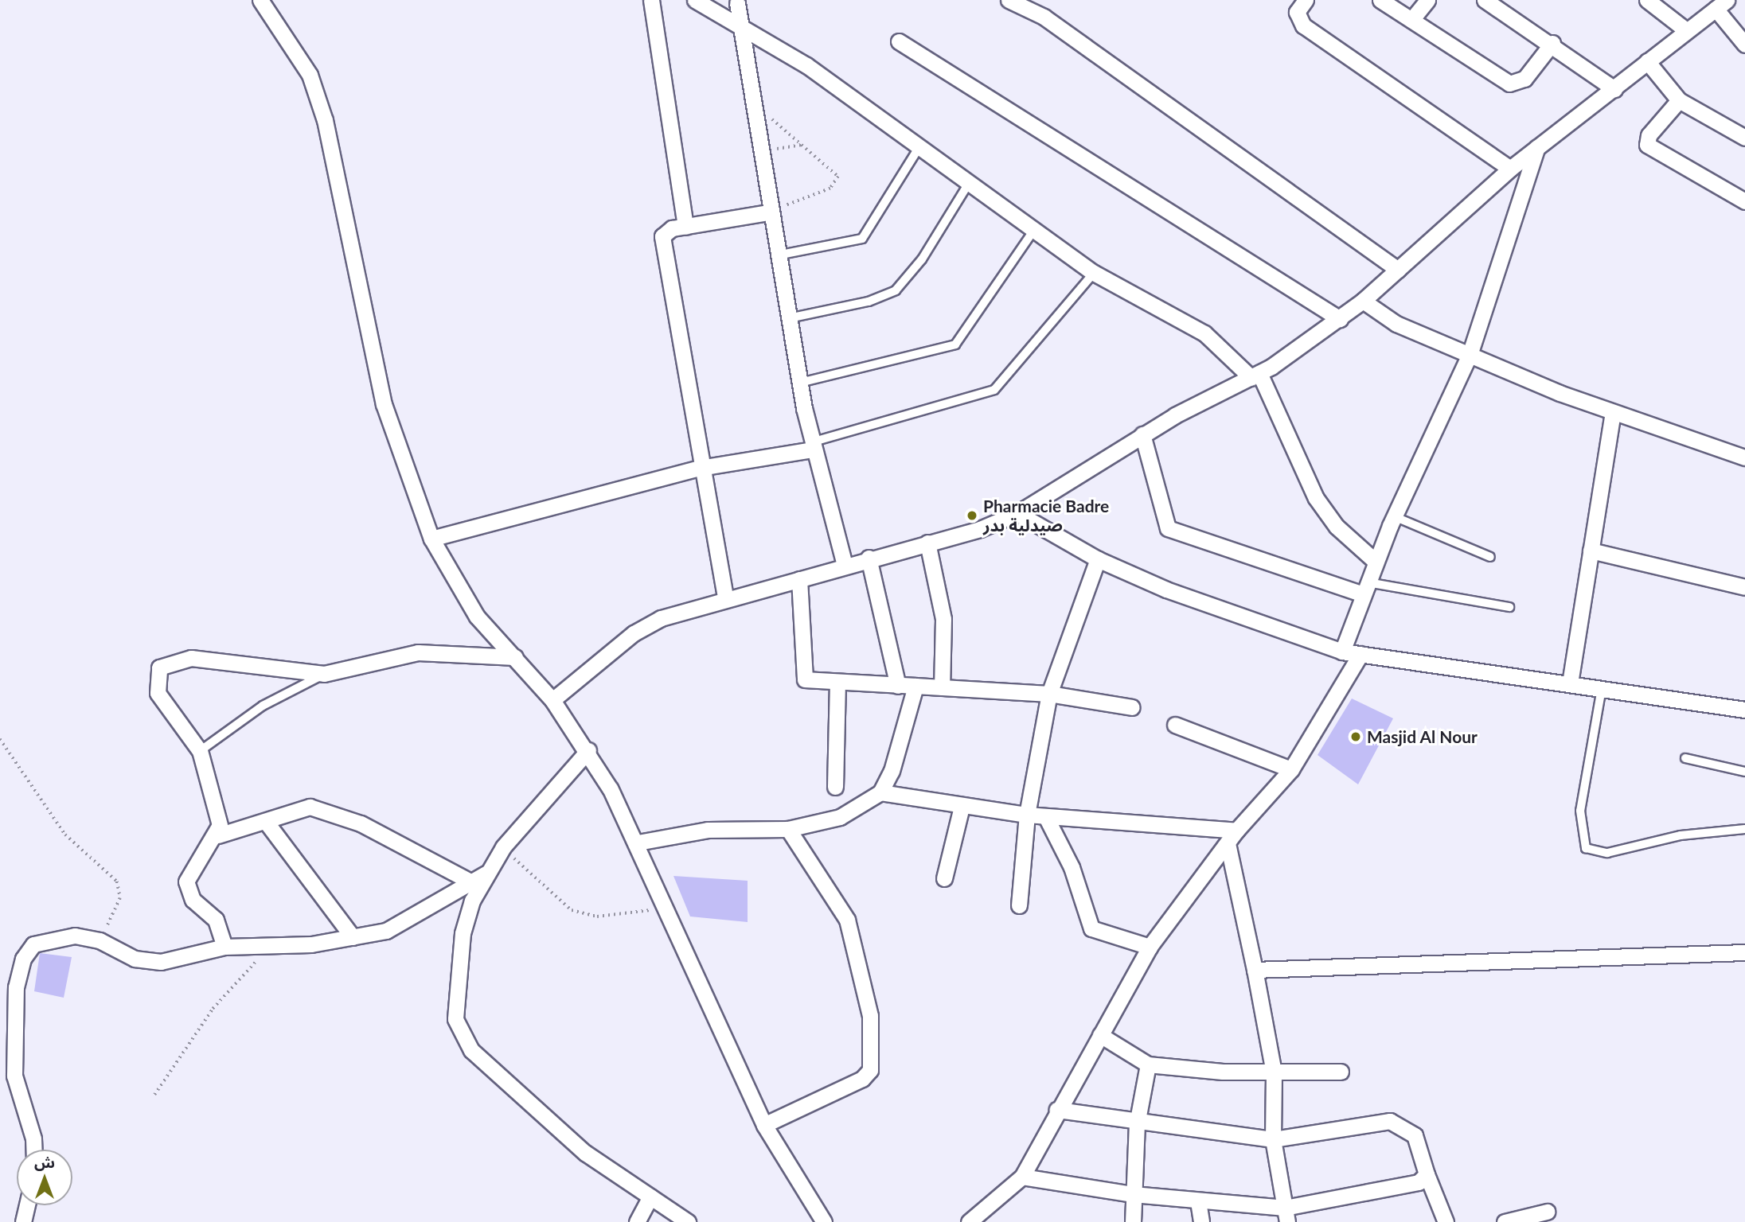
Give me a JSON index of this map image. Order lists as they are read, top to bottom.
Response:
{
  "places": ["Pharmacie Badre صيدلية بدر", "Masjid Al Nour"],
  "north": "top"
}
